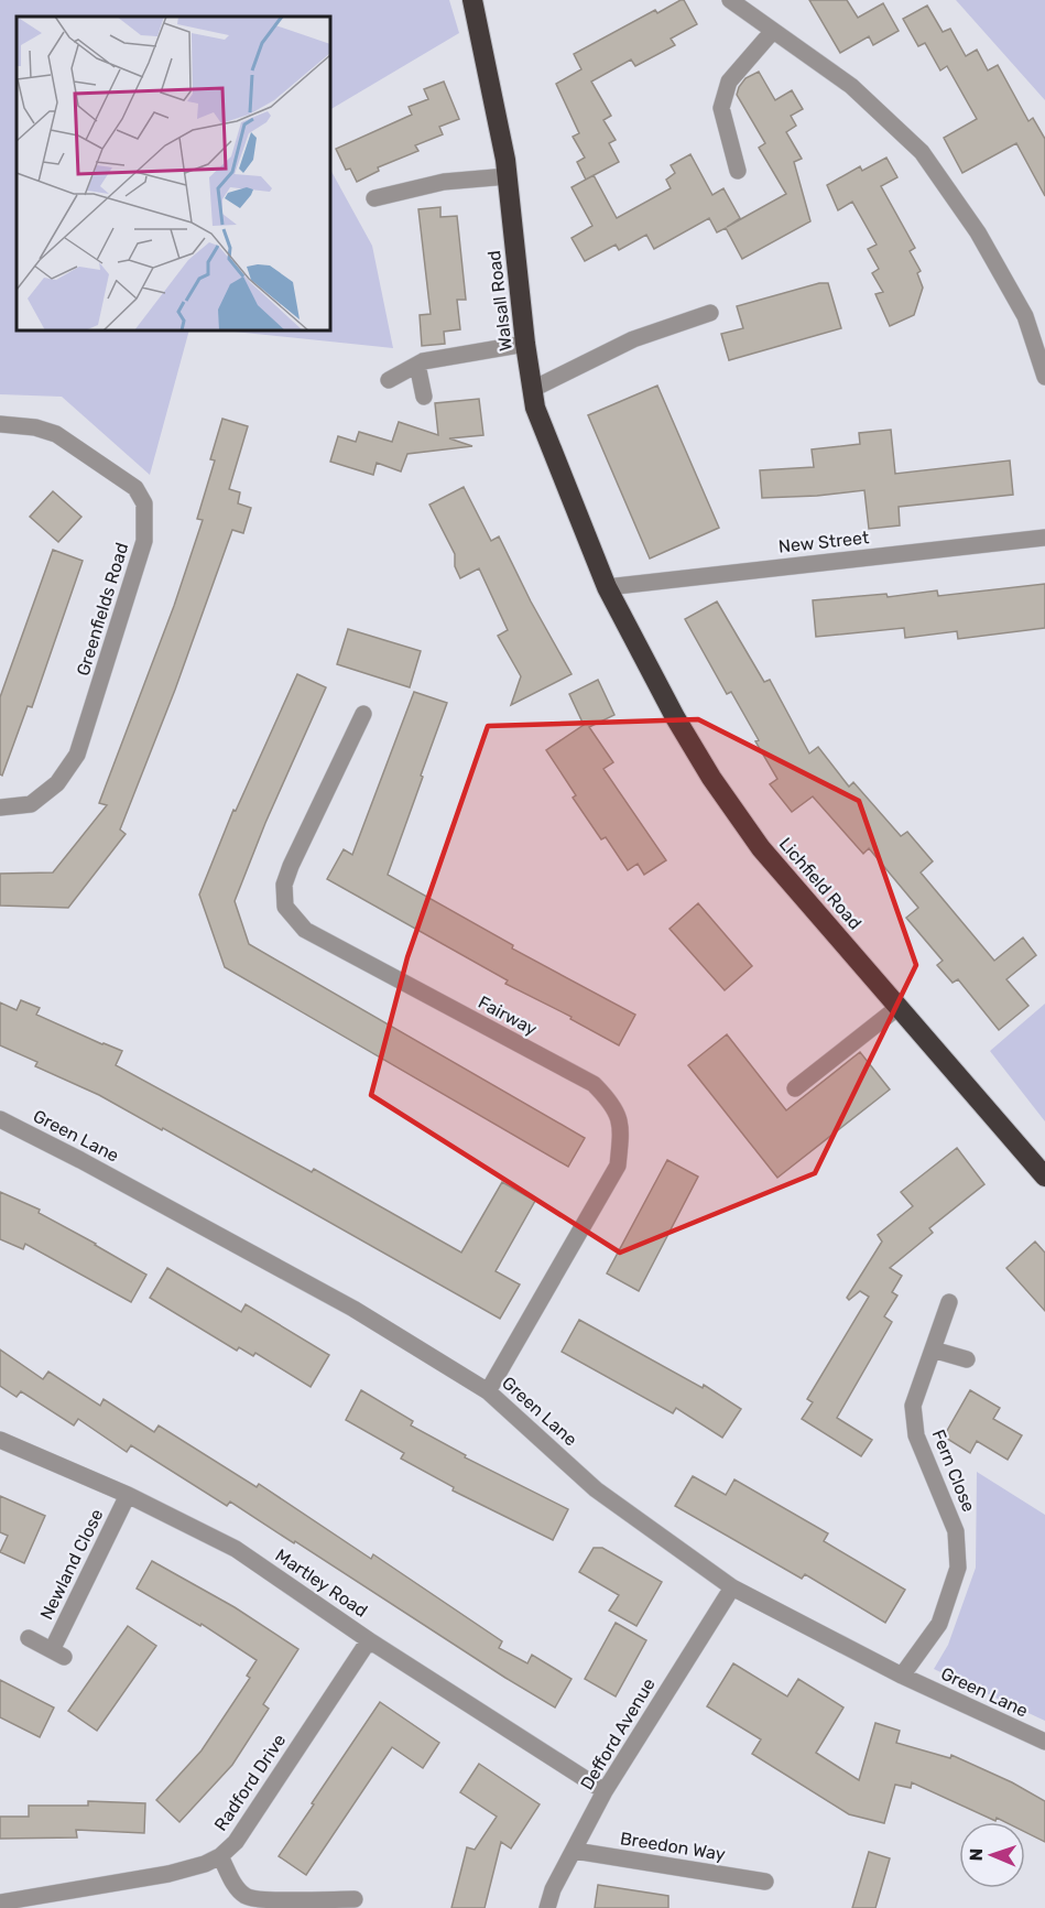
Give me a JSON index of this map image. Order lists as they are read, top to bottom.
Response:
{
  "streets": {
    "highway": ["Walsall Road", "Lichfield Road"],
    "street": [
      "New Street",
      "Greenfields Road",
      "Fairway",
      "Green Lane",
      "Fern Close",
      "Newland Close",
      "Martley Road",
      "Defford Avenue",
      "Radford Drive",
      "Breedon Way"
    ]
  },
  "crossings": [
    ["Walsall Road", "New Street"],
    ["Walsall Road", "Lichfield Road"],
    ["New Street", "Lichfield Road"],
    ["Fairway", "Green Lane"],
    ["Green Lane", "Fern Close"],
    ["Green Lane", "Defford Avenue"],
    ["Newland Close", "Martley Road"],
    ["Martley Road", "Defford Avenue"],
    ["Martley Road", "Radford Drive"],
    ["Defford Avenue", "Breedon Way"]
  ],
  "north": "left"
}
